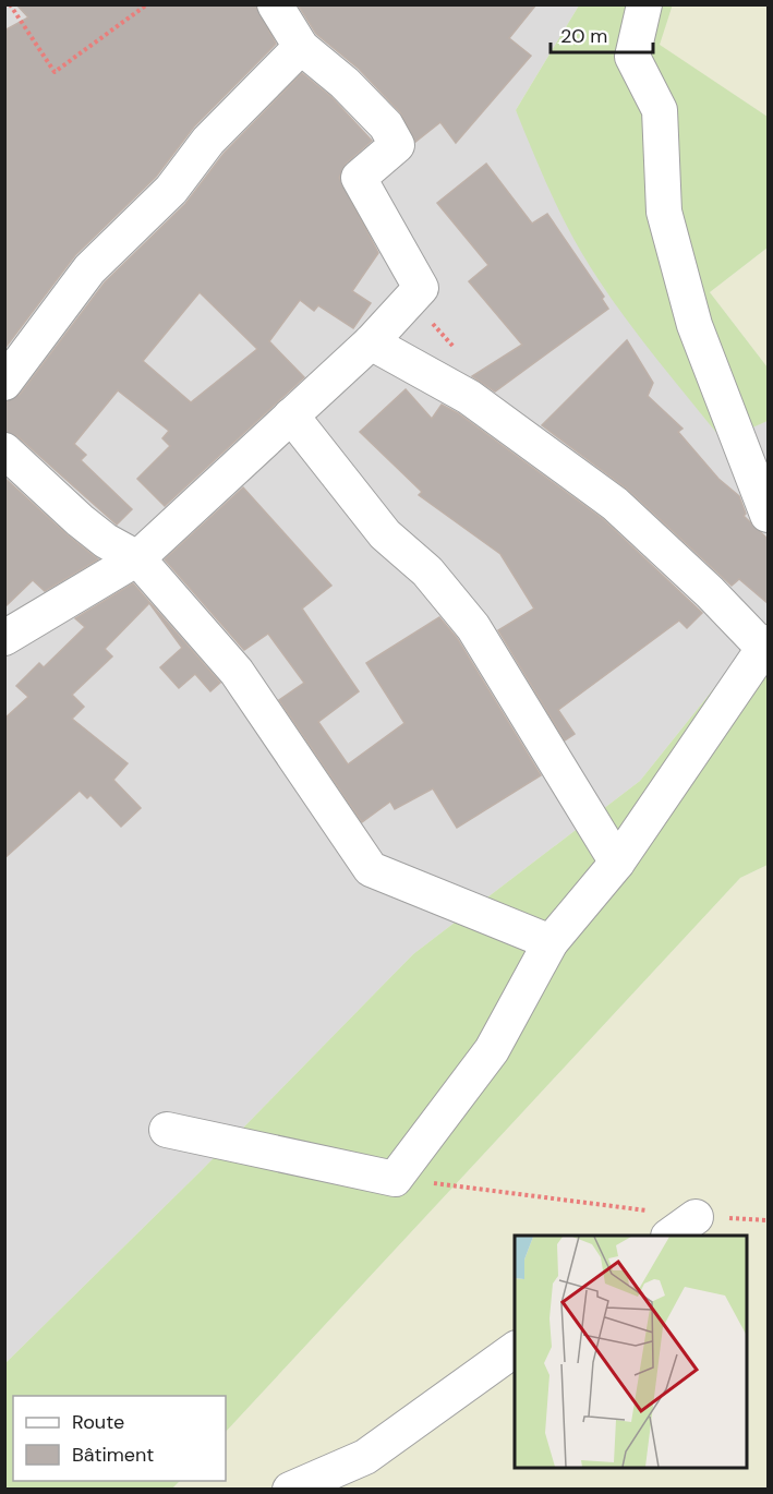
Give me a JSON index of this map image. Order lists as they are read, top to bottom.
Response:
{
  "legend": ["Route", "Bâtiment"],
  "scale_bar": "20 m"
}
